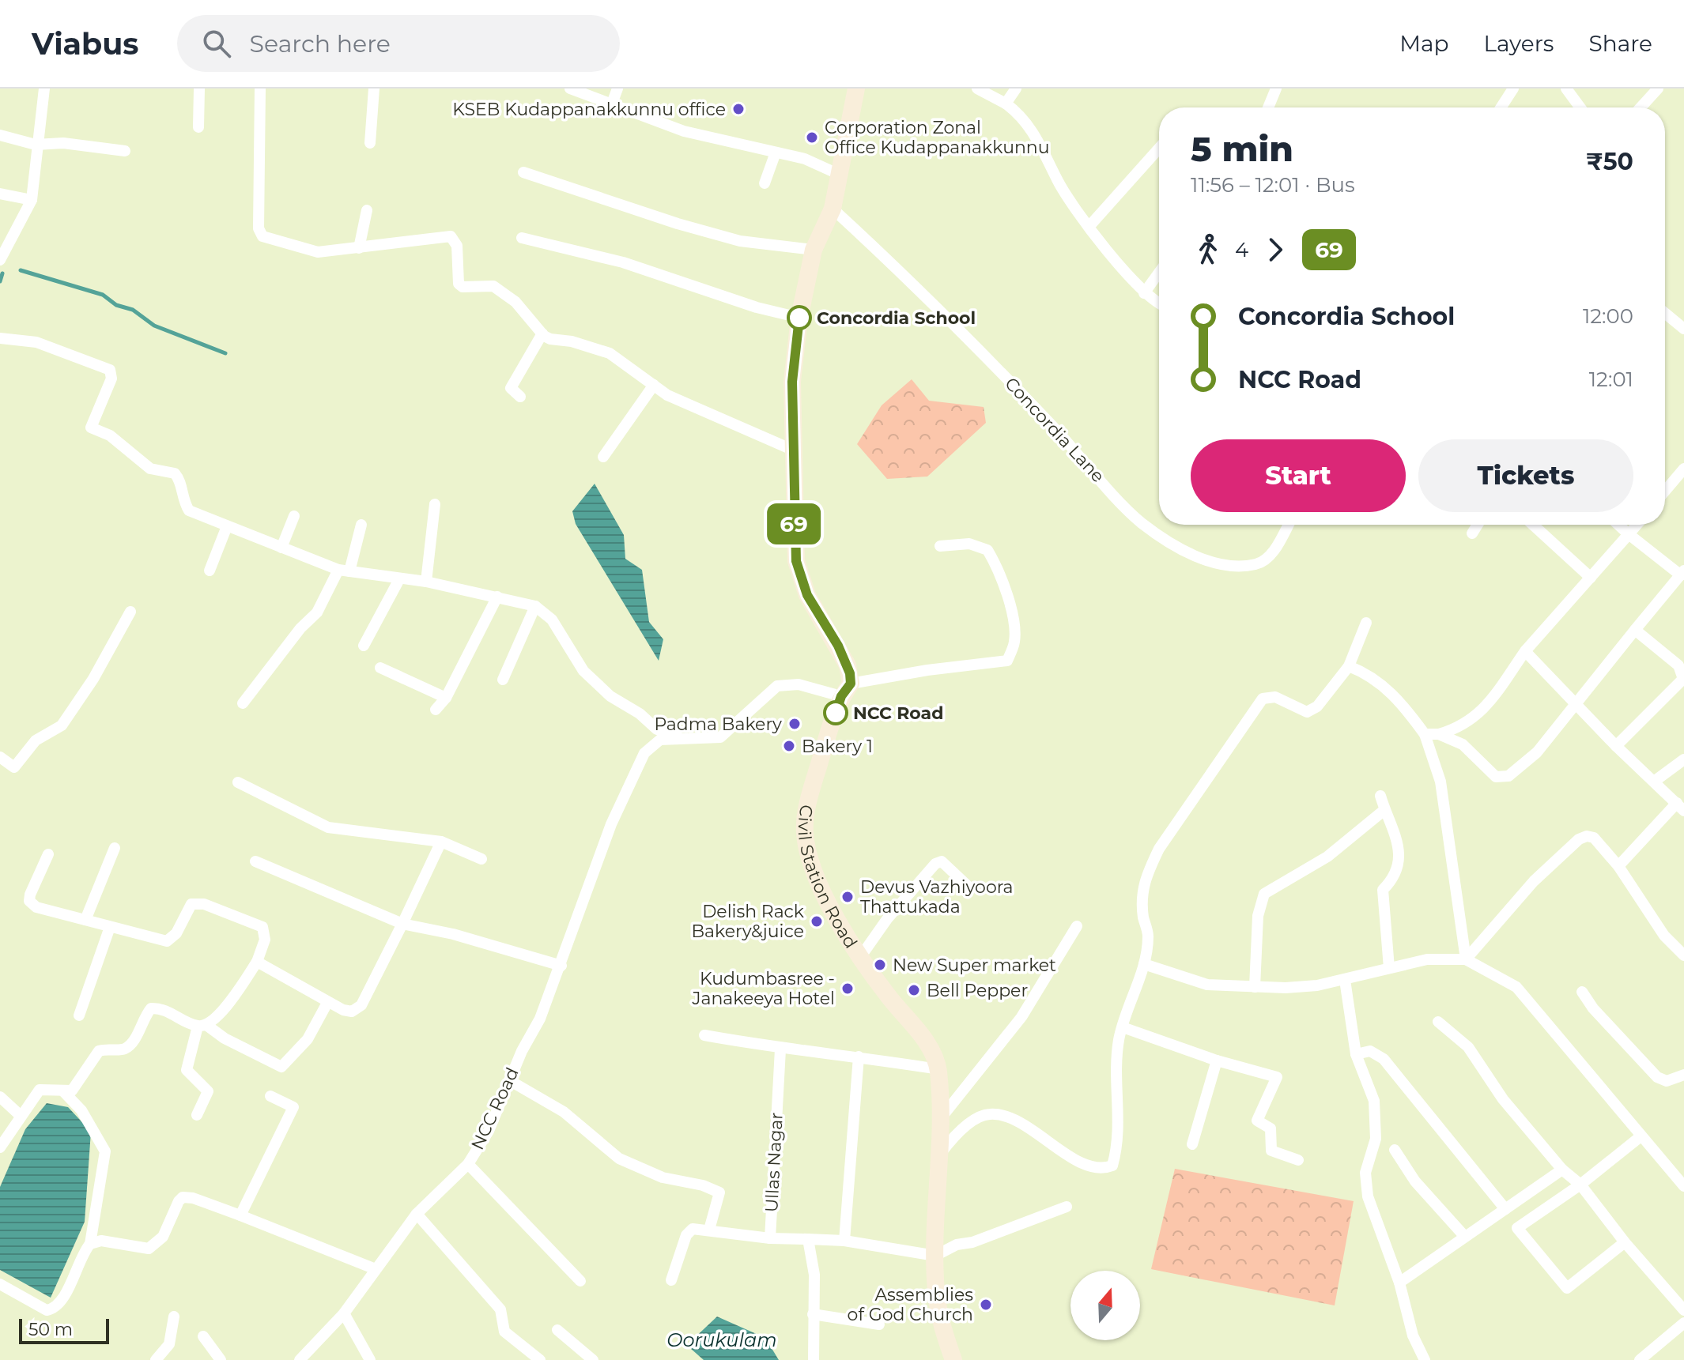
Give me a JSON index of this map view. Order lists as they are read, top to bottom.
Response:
{
  "streets": {
    "main road": ["Civil Station Road"],
    "street": ["Concordia Lane", "NCC Road", "Ullas Nagar"]
  },
  "crossings": [
    ["Civil Station Road", "Ullas Nagar"]
  ],
  "water": ["Oorukulam"],
  "places": [
    "KSEB Kudappanakkunnu office",
    "Corporation Zonal Office Kudappanakkunnu",
    "Concordia School",
    "NCC Road",
    "Padma Bakery",
    "Bakery 1",
    "Devus Vazhiyoora Thattukada",
    "Delish Rack Bakery&juice",
    "New Super market",
    "Kudumbasree - Janakeeya Hotel",
    "Bell Pepper",
    "Assemblies of God Church"
  ],
  "lines": ["bus line 69"],
  "scale_bar": "50 m",
  "north": "top",
  "page": {
    "header": "Viabus",
    "search": "Search here",
    "nav": ["Map", "Layers", "Share"],
    "on_map": "69",
    "heading": ["5 min", "11:56 – 12:01 · Bus", "₹50"],
    "legs": ["4", "69"],
    "list": [
      {
        "name": "Concordia School",
        "value": "12:00"
      },
      {
        "name": "NCC Road",
        "value": "12:01"
      }
    ],
    "buttons": ["Start", "Tickets"],
    "scale": "50 m"
  }
}
